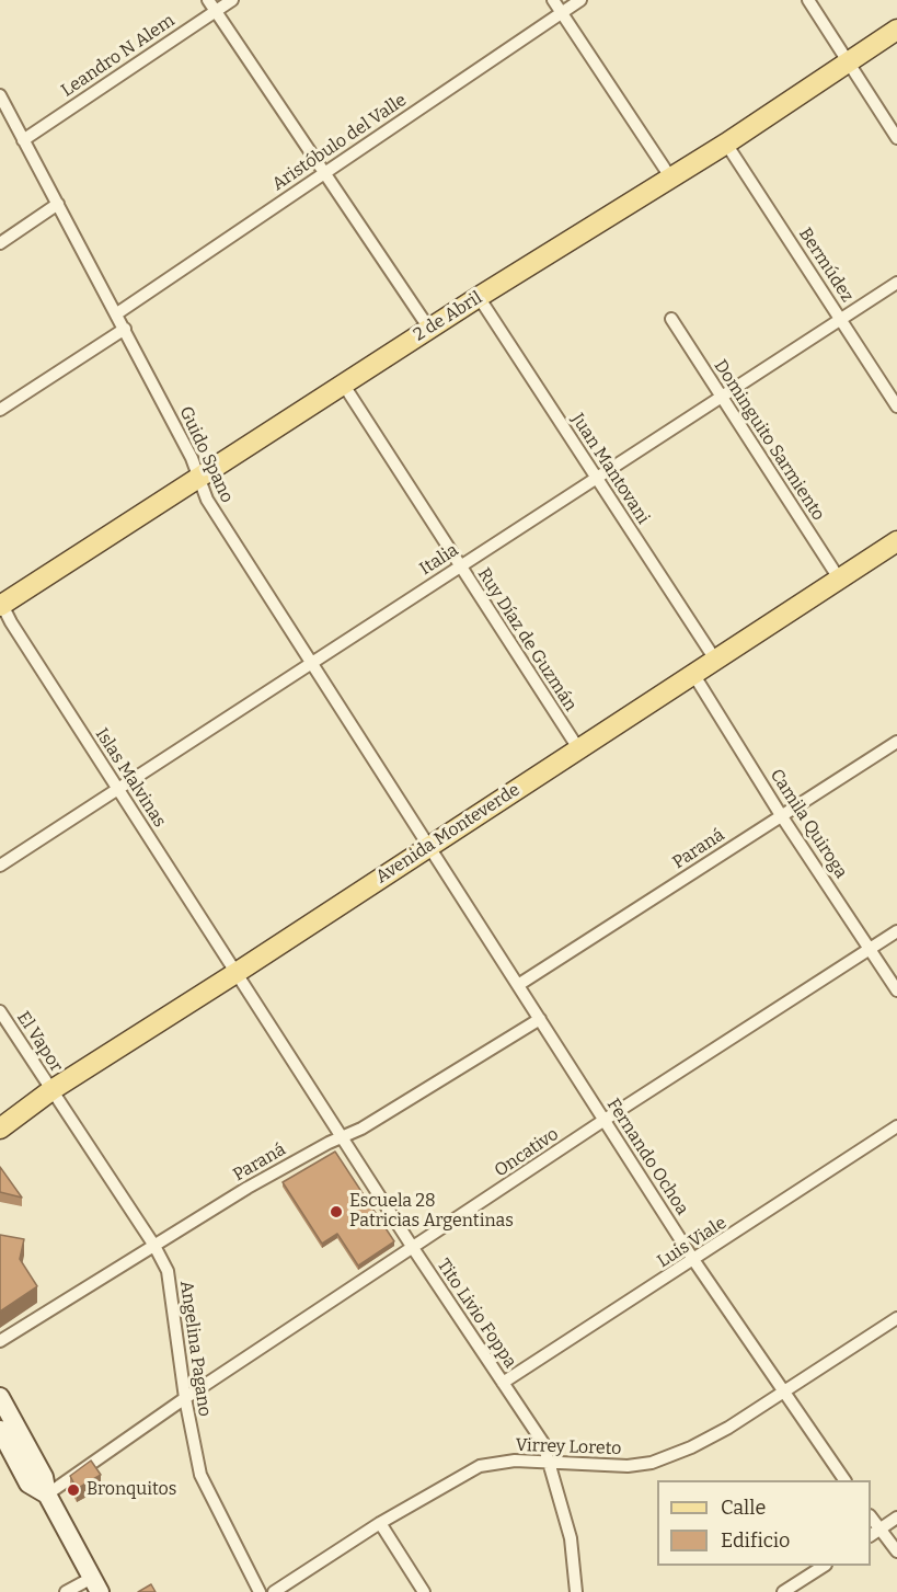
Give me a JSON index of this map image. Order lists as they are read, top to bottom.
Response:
{
  "streets": {
    "main road": ["2 de Abril", "Avenida Monteverde"],
    "street": [
      "Leandro N Alem",
      "Aristóbulo del Valle",
      "Bermúdez",
      "Dominguito Sarmiento",
      "Guido Spano",
      "Juan Mantovani",
      "Italia",
      "Ruy Díaz de Guzmán",
      "Islas Malvinas",
      "Camila Quiroga",
      "Paraná",
      "El Vapor",
      "Oncativo",
      "Fernando Ochoa",
      "Luis Viale",
      "Tito Livio Foppa",
      "Angelina Pagano",
      "Virrey Loreto"
    ]
  },
  "crossings": [
    ["Leandro N Alem", "Guido Spano"],
    ["Aristóbulo del Valle", "Guido Spano"],
    ["Bermúdez", "2 de Abril"],
    ["Bermúdez", "Italia"],
    ["2 de Abril", "Guido Spano"],
    ["2 de Abril", "Juan Mantovani"],
    ["2 de Abril", "Ruy Díaz de Guzmán"],
    ["2 de Abril", "Islas Malvinas"],
    ["Dominguito Sarmiento", "Italia"],
    ["Dominguito Sarmiento", "Avenida Monteverde"],
    ["Guido Spano", "Italia"],
    ["Guido Spano", "Avenida Monteverde"],
    ["Guido Spano", "Fernando Ochoa"],
    ["Juan Mantovani", "Italia"],
    ["Juan Mantovani", "Avenida Monteverde"],
    ["Italia", "Ruy Díaz de Guzmán"],
    ["Italia", "Islas Malvinas"],
    ["Ruy Díaz de Guzmán", "Avenida Monteverde"],
    ["Islas Malvinas", "Avenida Monteverde"],
    ["Islas Malvinas", "Tito Livio Foppa"],
    ["Camila Quiroga", "Avenida Monteverde"],
    ["Camila Quiroga", "Paraná"],
    ["Camila Quiroga", "Oncativo"],
    ["Avenida Monteverde", "El Vapor"],
    ["Avenida Monteverde", "Fernando Ochoa"],
    ["Avenida Monteverde", "Tito Livio Foppa"],
    ["Avenida Monteverde", "Angelina Pagano"],
    ["Paraná", "Fernando Ochoa"],
    ["Paraná", "Tito Livio Foppa"],
    ["Paraná", "Angelina Pagano"],
    ["El Vapor", "Angelina Pagano"],
    ["Oncativo", "Fernando Ochoa"],
    ["Oncativo", "Tito Livio Foppa"],
    ["Oncativo", "Angelina Pagano"],
    ["Fernando Ochoa", "Luis Viale"],
    ["Fernando Ochoa", "Virrey Loreto"],
    ["Luis Viale", "Tito Livio Foppa"],
    ["Tito Livio Foppa", "Virrey Loreto"]
  ],
  "places": ["Escuela 28 Patricias Argentinas", "Bronquitos"],
  "legend": ["Calle", "Edificio"]
}
